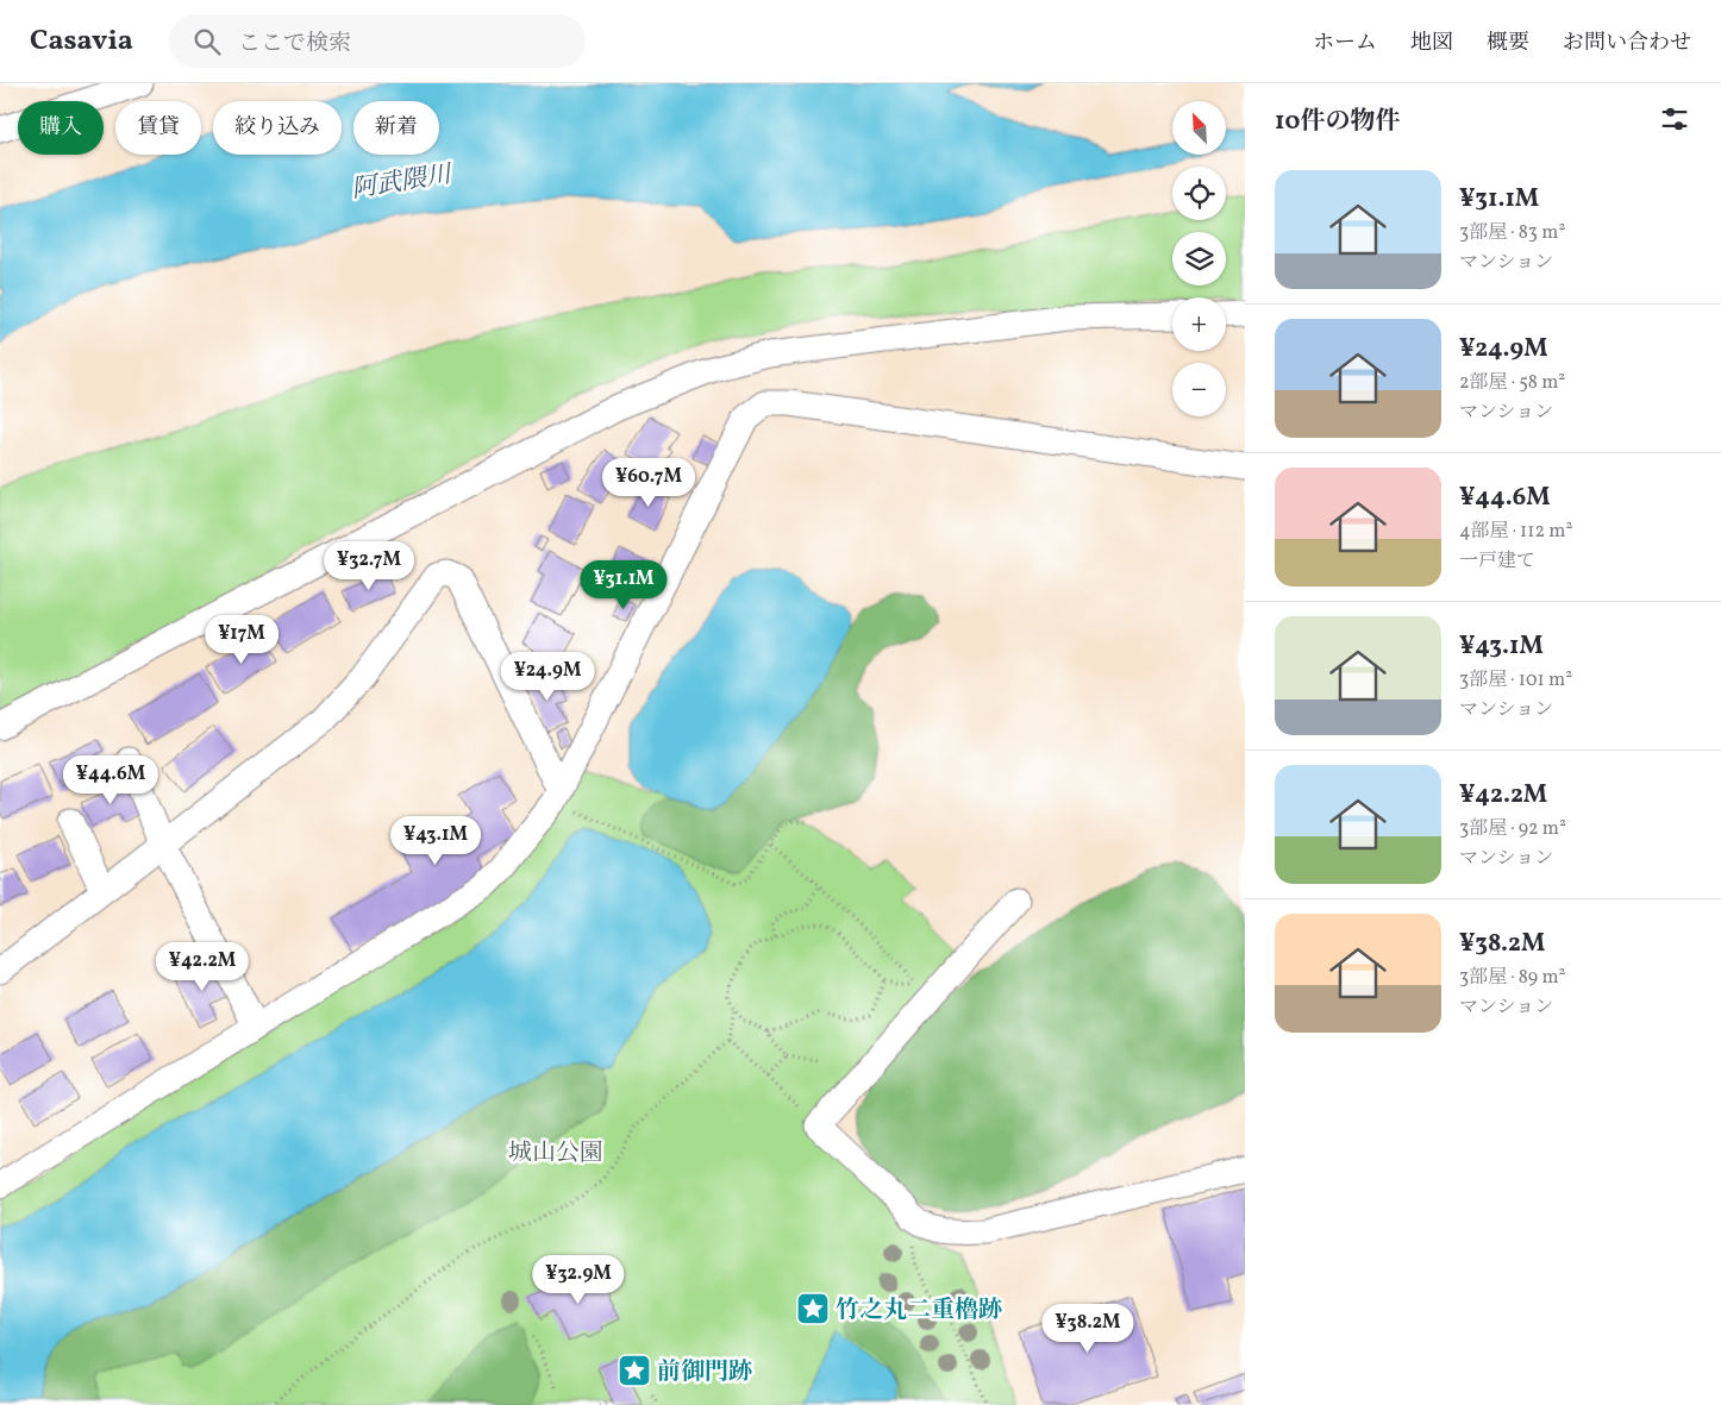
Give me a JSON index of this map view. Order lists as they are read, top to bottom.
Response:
{
  "water": ["阿武隈川"],
  "parks": ["城山公園"],
  "places": {
    "place": ["竹之丸二重櫓跡", "前御門跡"]
  },
  "north": "top left",
  "page": {
    "header": "Casavia",
    "search": "ここで検索",
    "nav": [
      "ホーム",
      "地図",
      "概要",
      "お問い合わせ"
    ],
    "heading": "10件の物件",
    "map_buttons": ["+", "−"],
    "chip": [
      "購入",
      "賃貸",
      "絞り込み",
      "新着"
    ],
    "list": [
      {
        "name": "¥31.1M",
        "note": "3部屋 · 83 m² · マンション"
      },
      {
        "name": "¥24.9M",
        "note": "2部屋 · 58 m² · マンション"
      },
      {
        "name": "¥44.6M",
        "note": "4部屋 · 112 m² · 一戸建て"
      },
      {
        "name": "¥43.1M",
        "note": "3部屋 · 101 m² · マンション"
      },
      {
        "name": "¥42.2M",
        "note": "3部屋 · 92 m² · マンション"
      },
      {
        "name": "¥38.2M",
        "note": "3部屋 · 89 m² · マンション"
      }
    ],
    "price": [
      "¥60.7M",
      "¥32.7M",
      "¥31.1M",
      "¥17M",
      "¥24.9M",
      "¥44.6M",
      "¥43.1M",
      "¥42.2M",
      "¥32.9M",
      "¥38.2M"
    ]
  }
}
